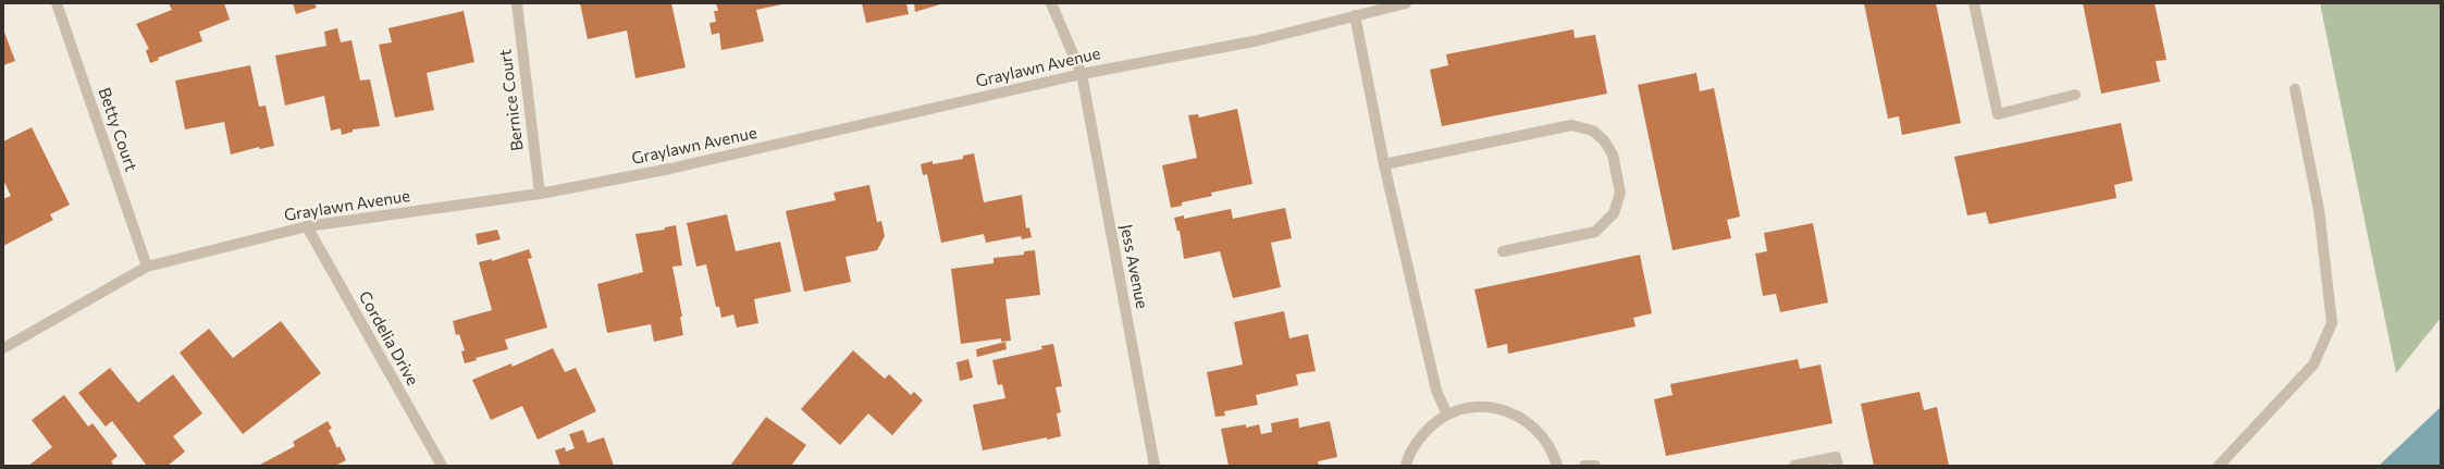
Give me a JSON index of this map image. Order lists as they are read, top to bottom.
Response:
{
  "streets": {
    "street": [
      "Graylawn Avenue",
      "Bernice Court",
      "Betty Court",
      "Jess Avenue",
      "Cordelia Drive"
    ]
  },
  "crossings": [
    ["Graylawn Avenue", "Bernice Court"],
    ["Graylawn Avenue", "Betty Court"],
    ["Graylawn Avenue", "Jess Avenue"],
    ["Graylawn Avenue", "Cordelia Drive"]
  ]
}
